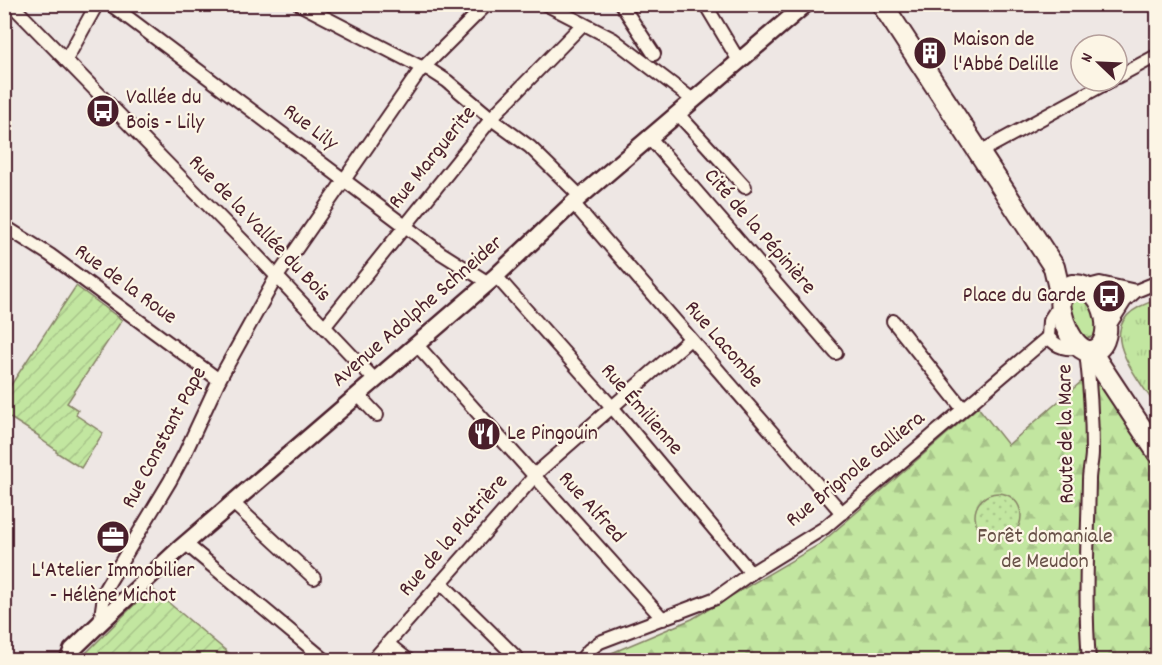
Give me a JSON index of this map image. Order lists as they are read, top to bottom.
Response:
{
  "streets": {
    "street": [
      "Rue Lily",
      "Rue Marguerite",
      "Rue de la Vallée du Bois",
      "Cité de la Pépinière",
      "Rue de la Roue",
      "Avenue Adolphe Schneider",
      "Rue Lacombe",
      "Rue Émilienne",
      "Route de la Mare",
      "Rue Constant Pape",
      "Rue Brignole Galliera",
      "Rue Alfred",
      "Rue de la Platrière"
    ]
  },
  "crossings": [
    ["Rue Lily", "Rue Marguerite"],
    ["Rue Lily", "Avenue Adolphe Schneider"],
    ["Rue Lily", "Rue Émilienne"],
    ["Rue Lily", "Rue Constant Pape"],
    ["Rue Marguerite", "Rue de la Vallée du Bois"],
    ["Rue Marguerite", "Rue Lacombe"],
    ["Rue de la Vallée du Bois", "Avenue Adolphe Schneider"],
    ["Rue de la Vallée du Bois", "Rue Constant Pape"],
    ["Cité de la Pépinière", "Avenue Adolphe Schneider"],
    ["Rue de la Roue", "Rue Constant Pape"],
    ["Avenue Adolphe Schneider", "Rue Lacombe"],
    ["Avenue Adolphe Schneider", "Rue Émilienne"],
    ["Avenue Adolphe Schneider", "Rue Constant Pape"],
    ["Avenue Adolphe Schneider", "Rue Alfred"],
    ["Rue Lacombe", "Rue Constant Pape"],
    ["Rue Lacombe", "Rue Brignole Galliera"],
    ["Rue Lacombe", "Rue de la Platrière"],
    ["Rue Émilienne", "Rue Brignole Galliera"],
    ["Rue Émilienne", "Rue de la Platrière"],
    ["Rue Brignole Galliera", "Rue Alfred"],
    ["Rue Alfred", "Rue de la Platrière"]
  ],
  "parks": ["Forêt domaniale de Meudon"],
  "places": {
    "building": ["Maison de l'Abbé Delille"],
    "bus stop": ["Vallée du Bois - Lily", "Place du Garde"],
    "restaurant": ["Le Pingouin"],
    "office": ["L'Atelier Immobilier - Hélène Michot"]
  },
  "north": "top left"
}
